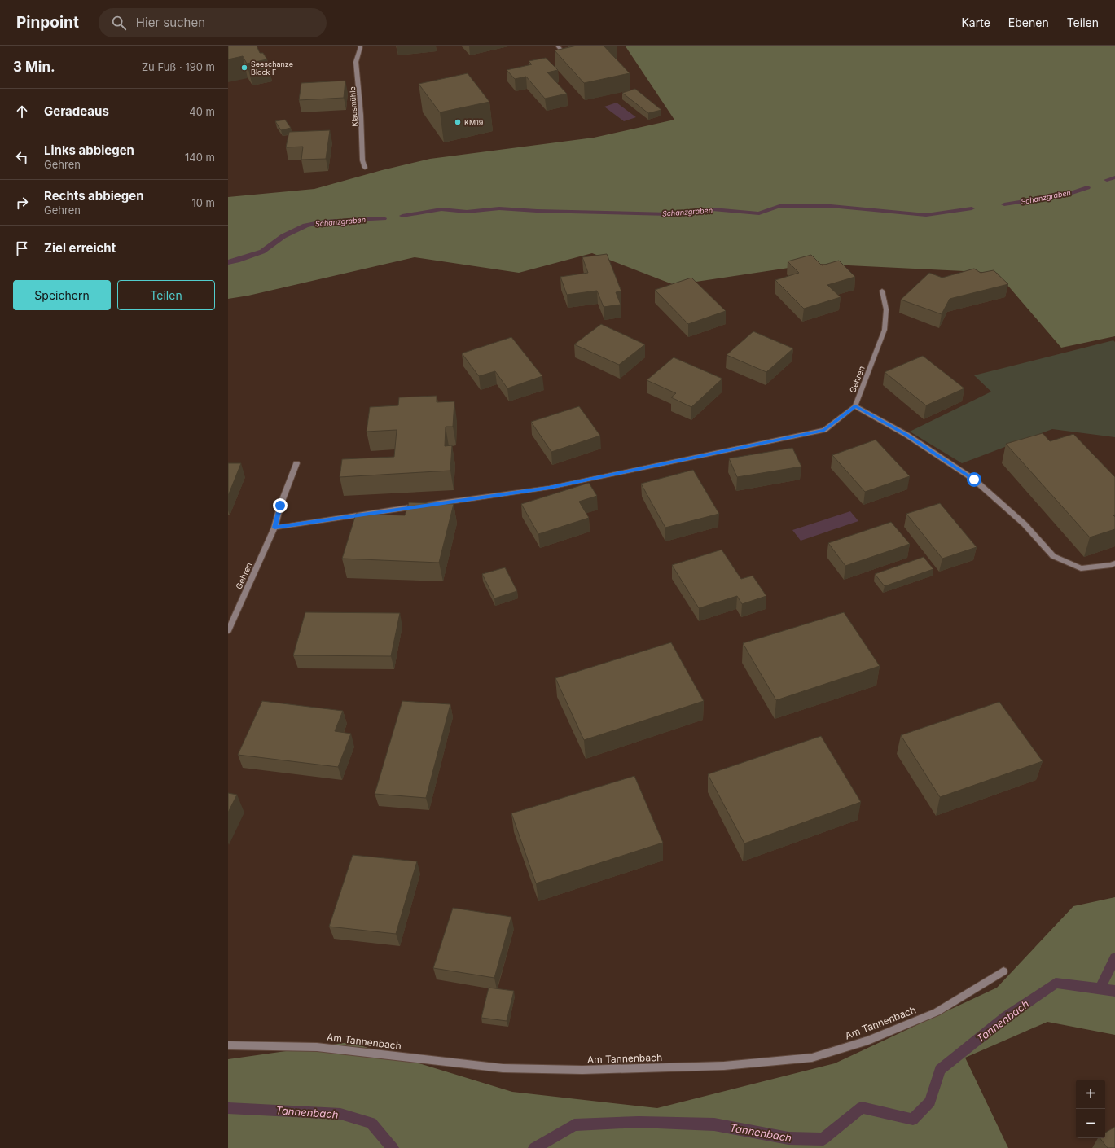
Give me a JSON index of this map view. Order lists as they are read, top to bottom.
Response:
{
  "streets": {
    "street": ["Klausmühle", "Gehren", "Am Tannenbach"]
  },
  "water": ["Schanzgraben", "Tannenbach"],
  "places": ["Seeschanze Block F", "KM19"],
  "page": {
    "header": "Pinpoint",
    "search": "Hier suchen",
    "nav": ["Karte", "Ebenen", "Teilen"],
    "heading": ["3 Min.", "Zu Fuß · 190 m"],
    "list": [
      ["Geradeaus", "40 m"],
      ["Links abbiegen", "Gehren", "140 m"],
      ["Rechts abbiegen", "Gehren", "10 m"],
      "Ziel erreicht"
    ],
    "buttons": ["Speichern", "Teilen"],
    "map_buttons": ["+", "−"]
  }
}
